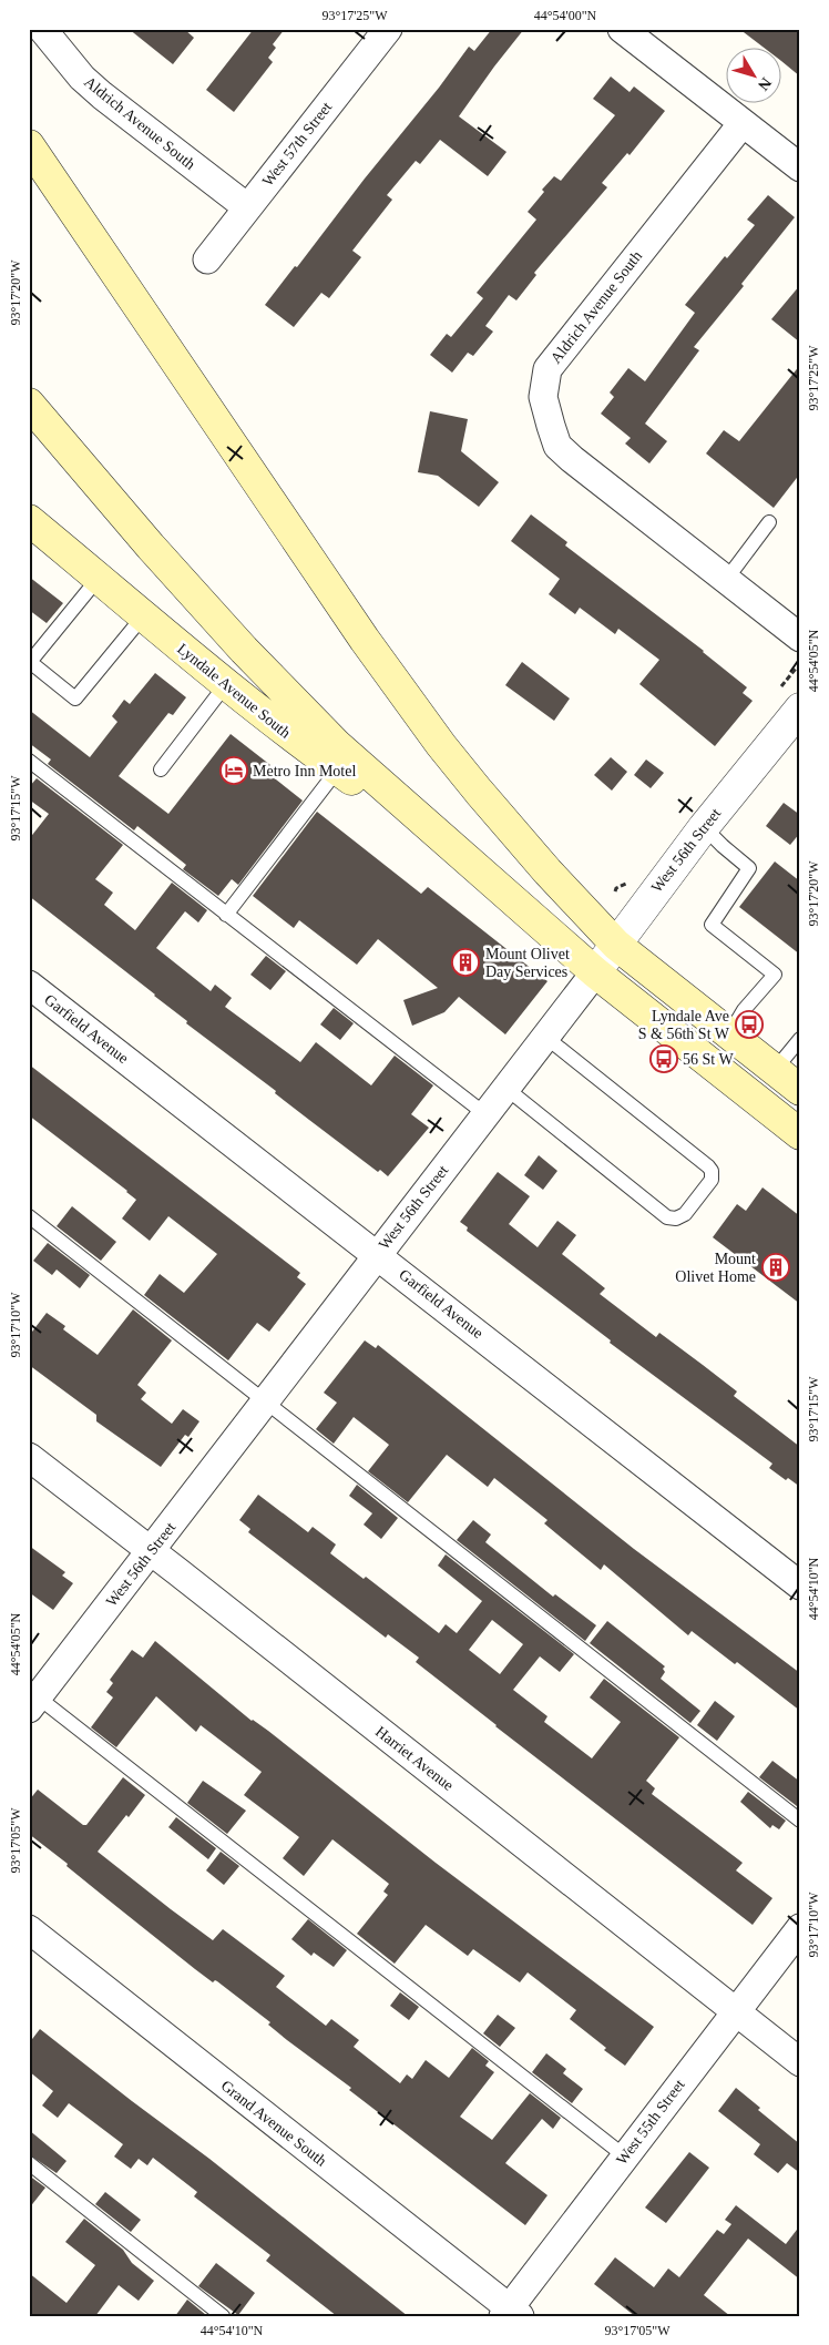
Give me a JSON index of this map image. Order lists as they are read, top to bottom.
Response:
{
  "streets": {
    "main road": ["Lyndale Avenue South"],
    "street": [
      "Aldrich Avenue South",
      "West 57th Street",
      "West 56th Street",
      "Garfield Avenue",
      "Harriet Avenue",
      "West 55th Street",
      "Grand Avenue South"
    ]
  },
  "crossings": [
    ["Aldrich Avenue South", "West 57th Street"],
    ["Lyndale Avenue South", "West 56th Street"],
    ["West 56th Street", "Garfield Avenue"],
    ["West 56th Street", "Harriet Avenue"],
    ["Harriet Avenue", "West 55th Street"],
    ["West 55th Street", "Grand Avenue South"]
  ],
  "places": {
    "hotel": ["Metro Inn Motel"],
    "building": ["Mount Olivet Day Services", "Mount Olivet Home"],
    "bus stop": ["Lyndale Ave S & 56th St W", "56 St W"]
  },
  "north": "bottom right",
  "coordinates": [
    "93°17'25\"W",
    "44°54'00\"N",
    "93°17'20\"W",
    "44°54'05\"N",
    "93°17'15\"W",
    "93°17'10\"W",
    "44°54'10\"N",
    "93°17'05\"W"
  ]
}
